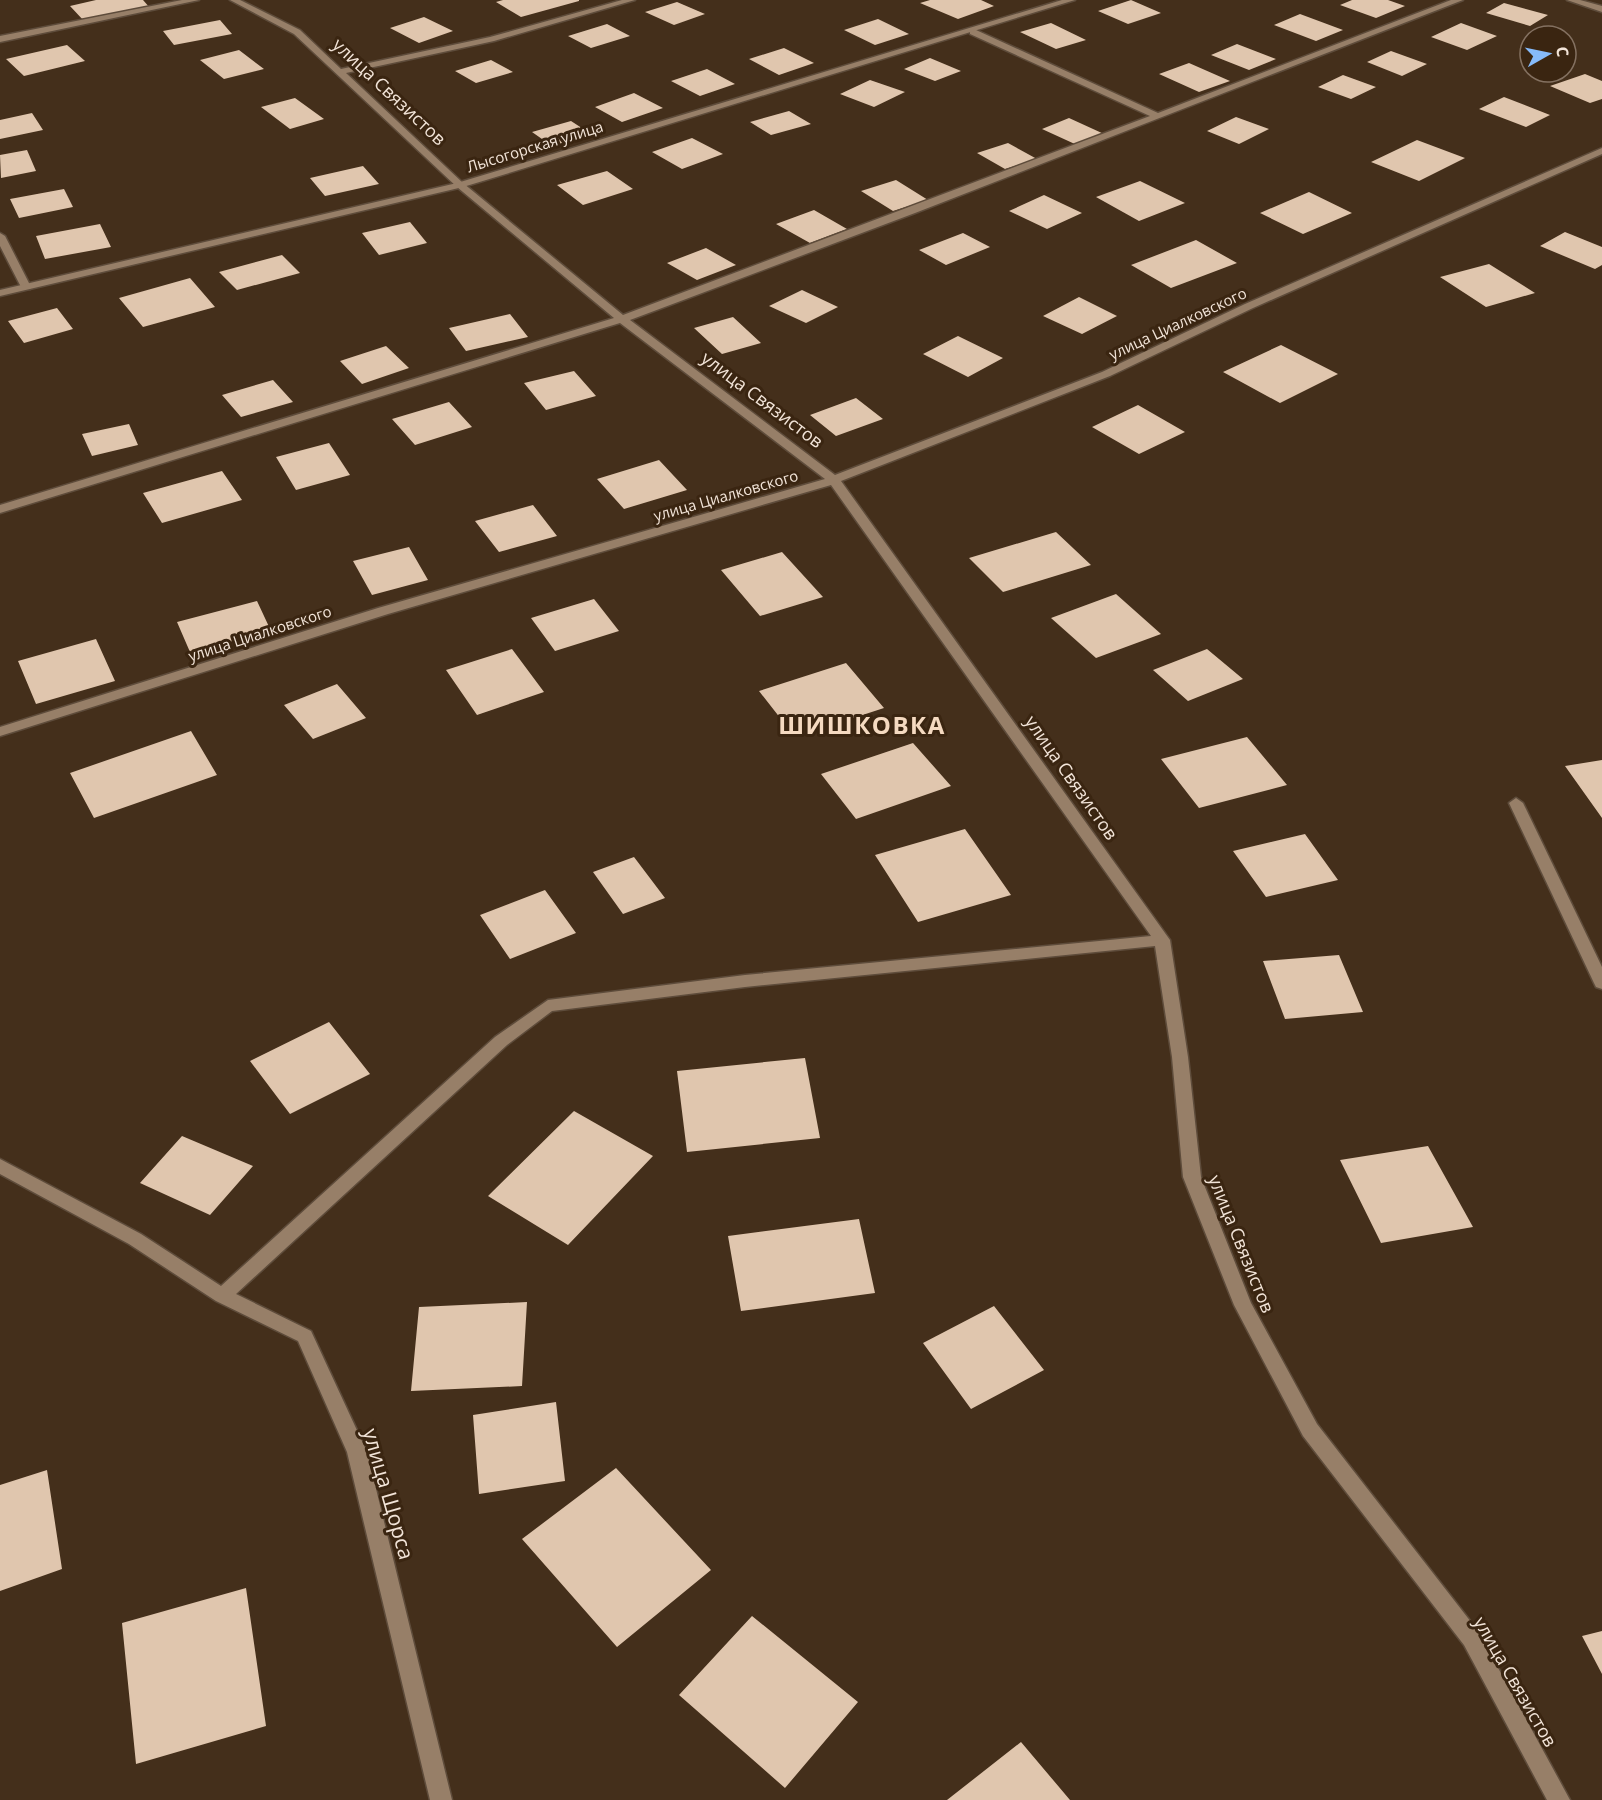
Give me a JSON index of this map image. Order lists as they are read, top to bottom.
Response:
{
  "streets": {
    "street": [
      "улица Связистов",
      "Лысогорская улица",
      "улица Циалковского",
      "улица Щорса"
    ]
  },
  "crossings": [
    ["улица Связистов", "Лысогорская улица"],
    ["улица Связистов", "улица Циалковского"]
  ],
  "districts": ["ШИШКОВКА"],
  "north": "right"
}
